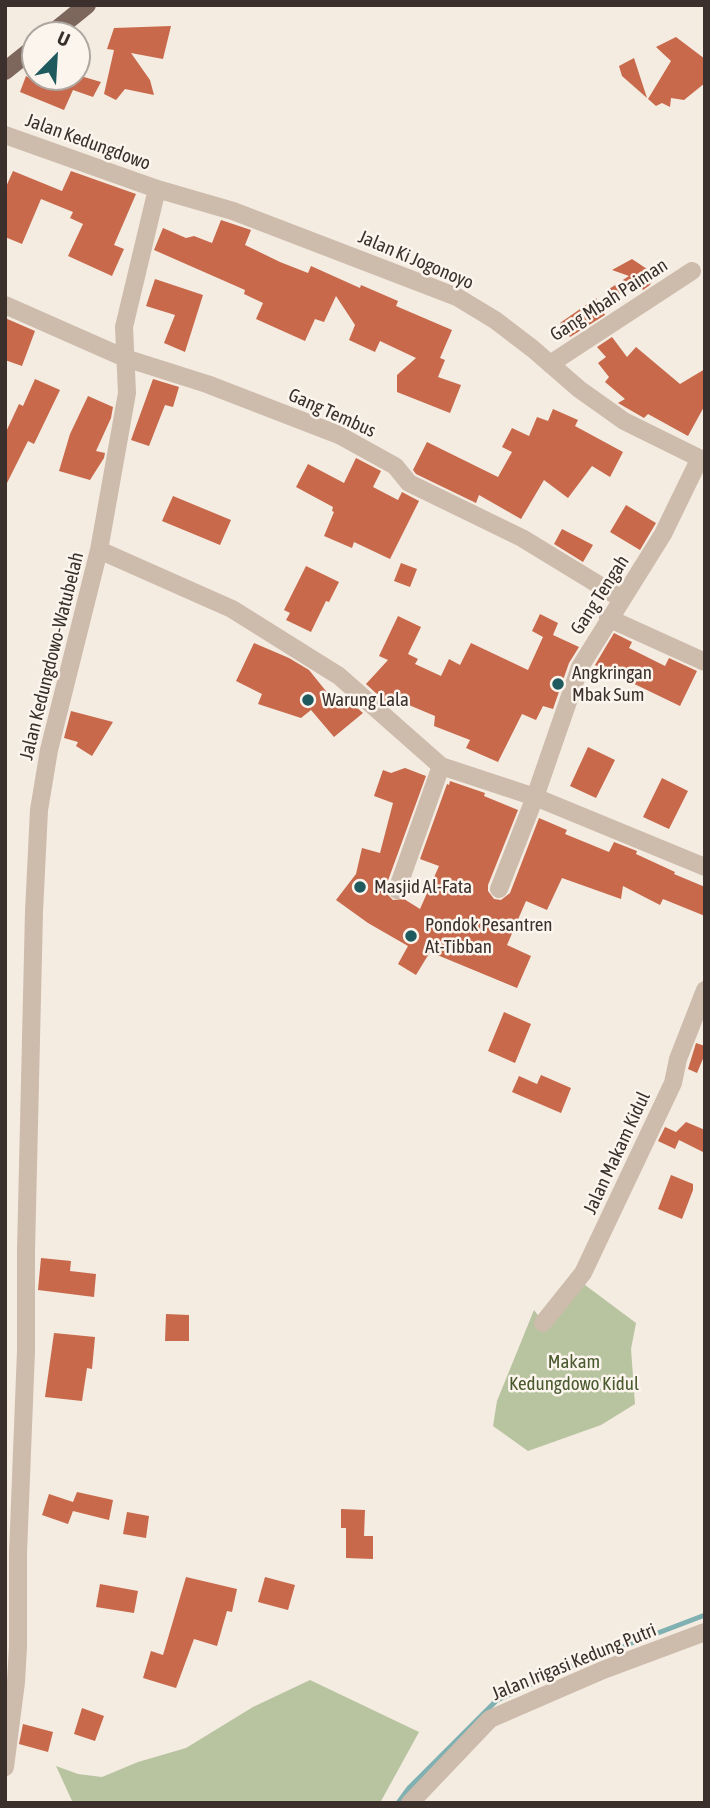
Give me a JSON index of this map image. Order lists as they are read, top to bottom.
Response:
{
  "streets": {
    "street": [
      "Jalan Kedungdowo",
      "Jalan Ki Jogonoyo",
      "Gang Mbah Paiman",
      "Gang Tembus",
      "Gang Tengah",
      "Jalan Kedungdowo-Watubelah",
      "Jalan Makam Kidul",
      "Jalan Irigasi Kedung Putri"
    ]
  },
  "crossings": [
    ["Jalan Kedungdowo", "Jalan Ki Jogonoyo"],
    ["Jalan Kedungdowo", "Jalan Kedungdowo-Watubelah"],
    ["Jalan Ki Jogonoyo", "Gang Mbah Paiman"],
    ["Jalan Ki Jogonoyo", "Gang Tengah"],
    ["Jalan Ki Jogonoyo", "Jalan Kedungdowo-Watubelah"],
    ["Gang Tembus", "Gang Tengah"],
    ["Gang Tembus", "Jalan Kedungdowo-Watubelah"]
  ],
  "parks": ["Makam Kedungdowo Kidul"],
  "places": [
    "Angkringan Mbak Sum",
    "Warung Lala",
    "Masjid Al-Fata",
    "Pondok Pesantren At-Tibban"
  ],
  "north": "top right"
}
